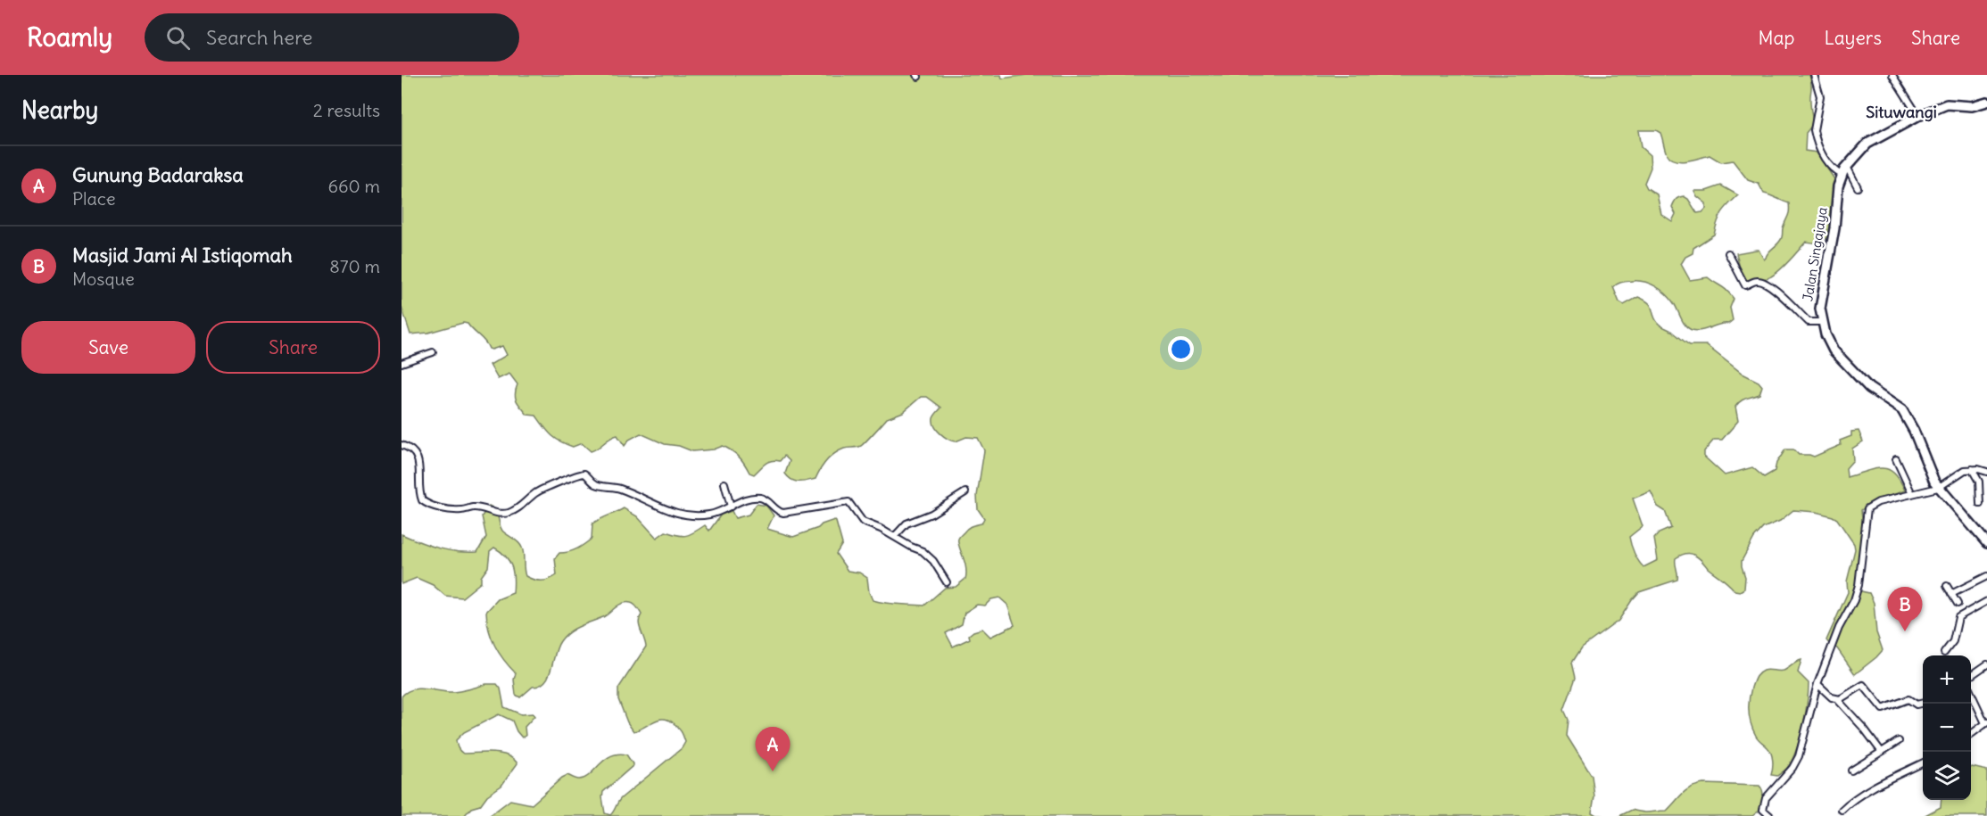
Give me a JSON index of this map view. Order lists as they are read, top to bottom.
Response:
{
  "streets": {
    "street": ["Jalan Singajaya"]
  },
  "districts": ["Situwangi"],
  "page": {
    "header": "Roamly",
    "search": "Search here",
    "nav": ["Map", "Layers", "Share"],
    "heading": ["Nearby", "2 results"],
    "list": [
      {
        "mark": "A",
        "name": "Gunung Badaraksa",
        "note": "Place",
        "value": "660 m"
      },
      {
        "mark": "B",
        "name": "Masjid Jami Al Istiqomah",
        "note": "Mosque",
        "value": "870 m"
      }
    ],
    "buttons": ["Save", "Share"],
    "pins": ["B", "A"],
    "map_buttons": ["+", "−"]
  }
}
